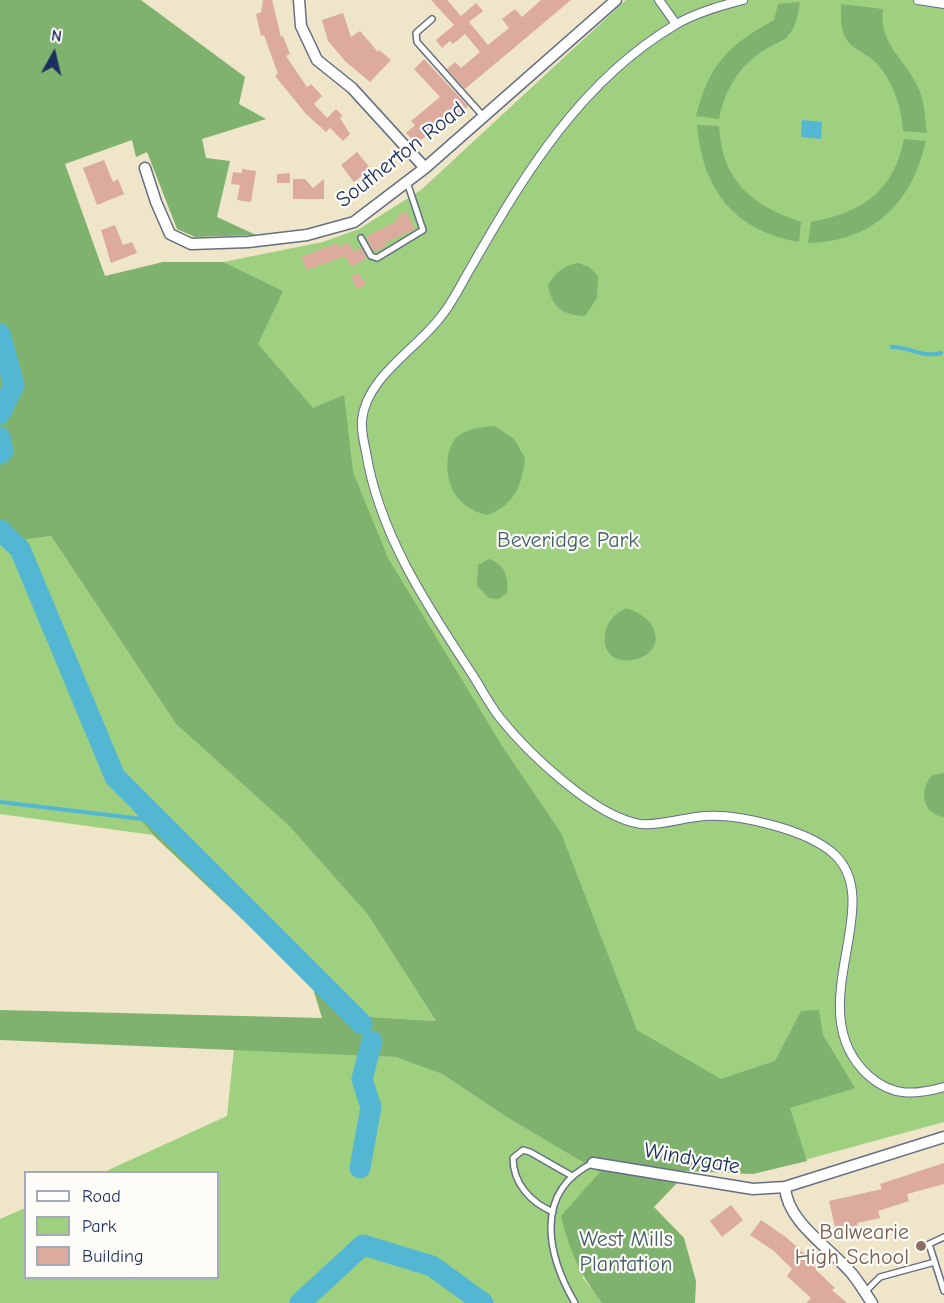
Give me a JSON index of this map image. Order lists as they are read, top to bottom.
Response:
{
  "streets": {
    "street": ["Southerton Road", "Windygate"]
  },
  "parks": ["Beveridge Park", "West Mills Plantation"],
  "places": ["Balwearie High School"],
  "legend": ["Road", "Park", "Building"],
  "north": "top"
}
